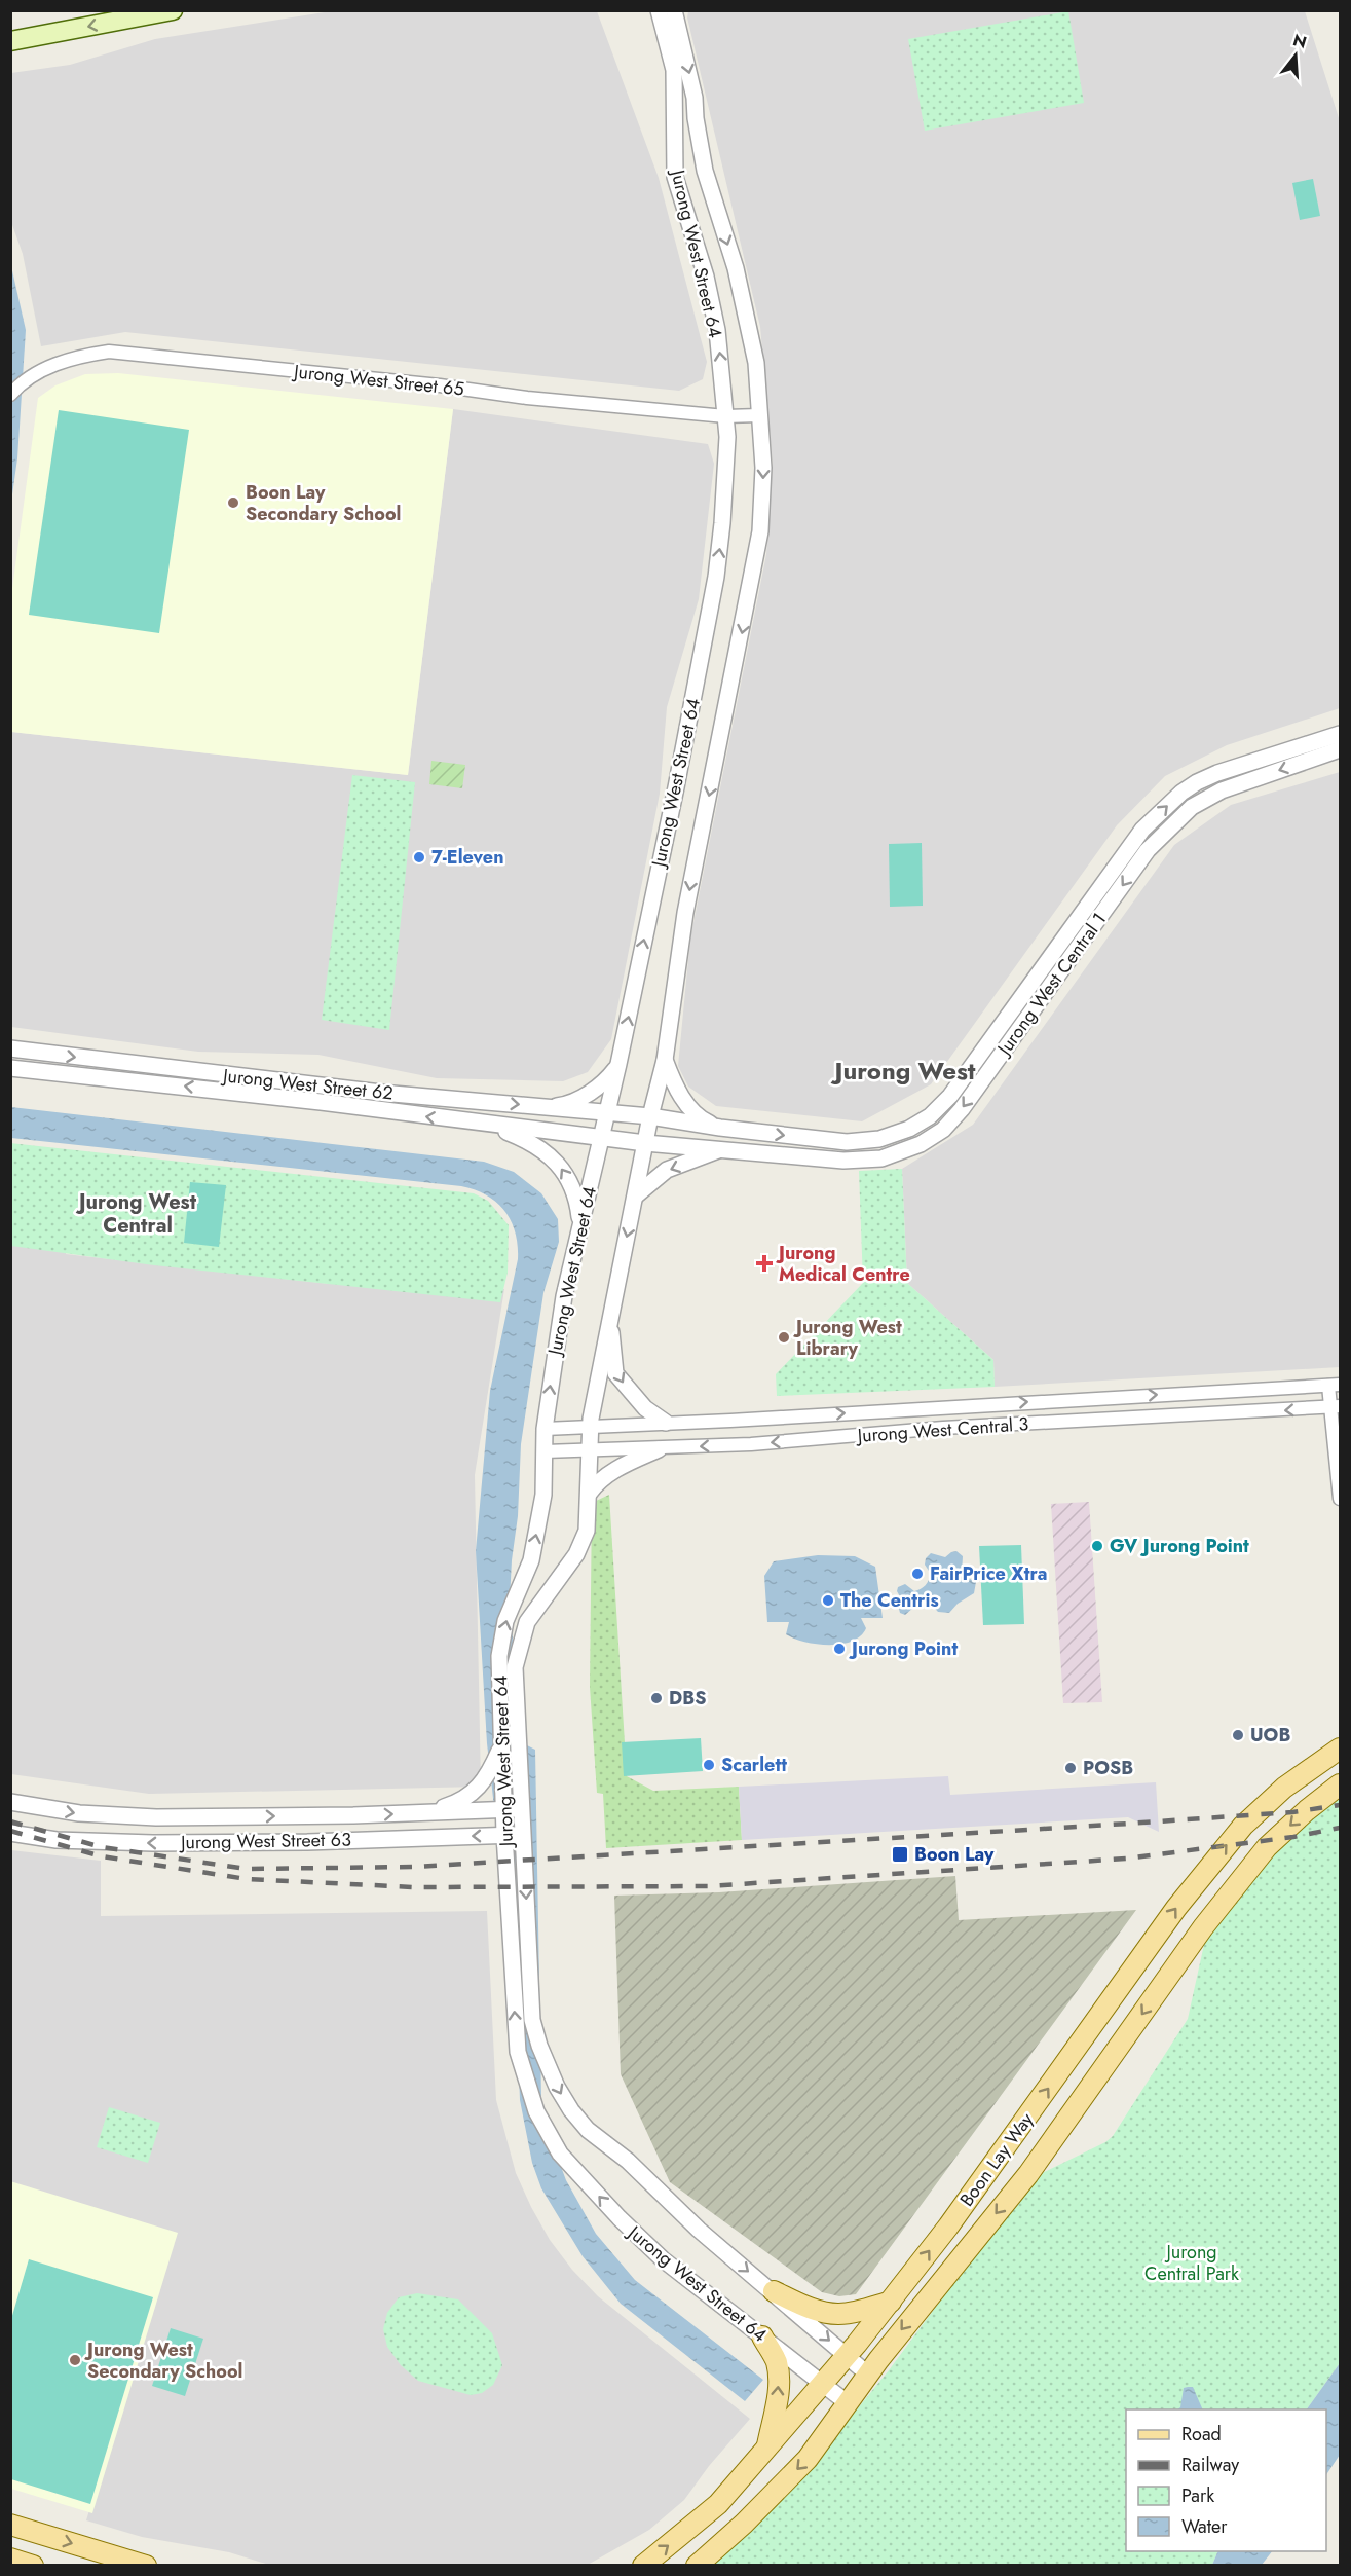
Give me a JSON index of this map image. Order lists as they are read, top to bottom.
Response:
{
  "streets": {
    "main road": ["Boon Lay Way"],
    "street": [
      "Jurong West Street 64",
      "Jurong West Street 65",
      "Jurong West Central 1",
      "Jurong West Street 62",
      "Jurong West Central 3",
      "Jurong West Street 63"
    ]
  },
  "crossings": [
    ["Jurong West Street 64", "Jurong West Street 65"],
    ["Jurong West Street 64", "Jurong West Central 1"],
    ["Jurong West Street 64", "Jurong West Street 62"],
    ["Jurong West Street 64", "Jurong West Central 3"],
    ["Jurong West Street 64", "Jurong West Street 63"],
    ["Jurong West Street 64", "Boon Lay Way"],
    ["Jurong West Central 1", "Jurong West Street 62"]
  ],
  "districts": ["Jurong West", "Jurong West Central"],
  "parks": ["Jurong Central Park"],
  "places": {
    "other": [
      "Boon Lay Secondary School",
      "7-Eleven",
      "Jurong West Library",
      "GV Jurong Point",
      "FairPrice Xtra",
      "The Centris",
      "Jurong Point",
      "DBS",
      "UOB",
      "Scarlett",
      "POSB",
      "Jurong West Secondary School"
    ],
    "health": ["Jurong Medical Centre"],
    "transit": ["Boon Lay"]
  },
  "legend": [
    "Road",
    "Railway",
    "Park",
    "Water"
  ],
  "north": "top"
}
